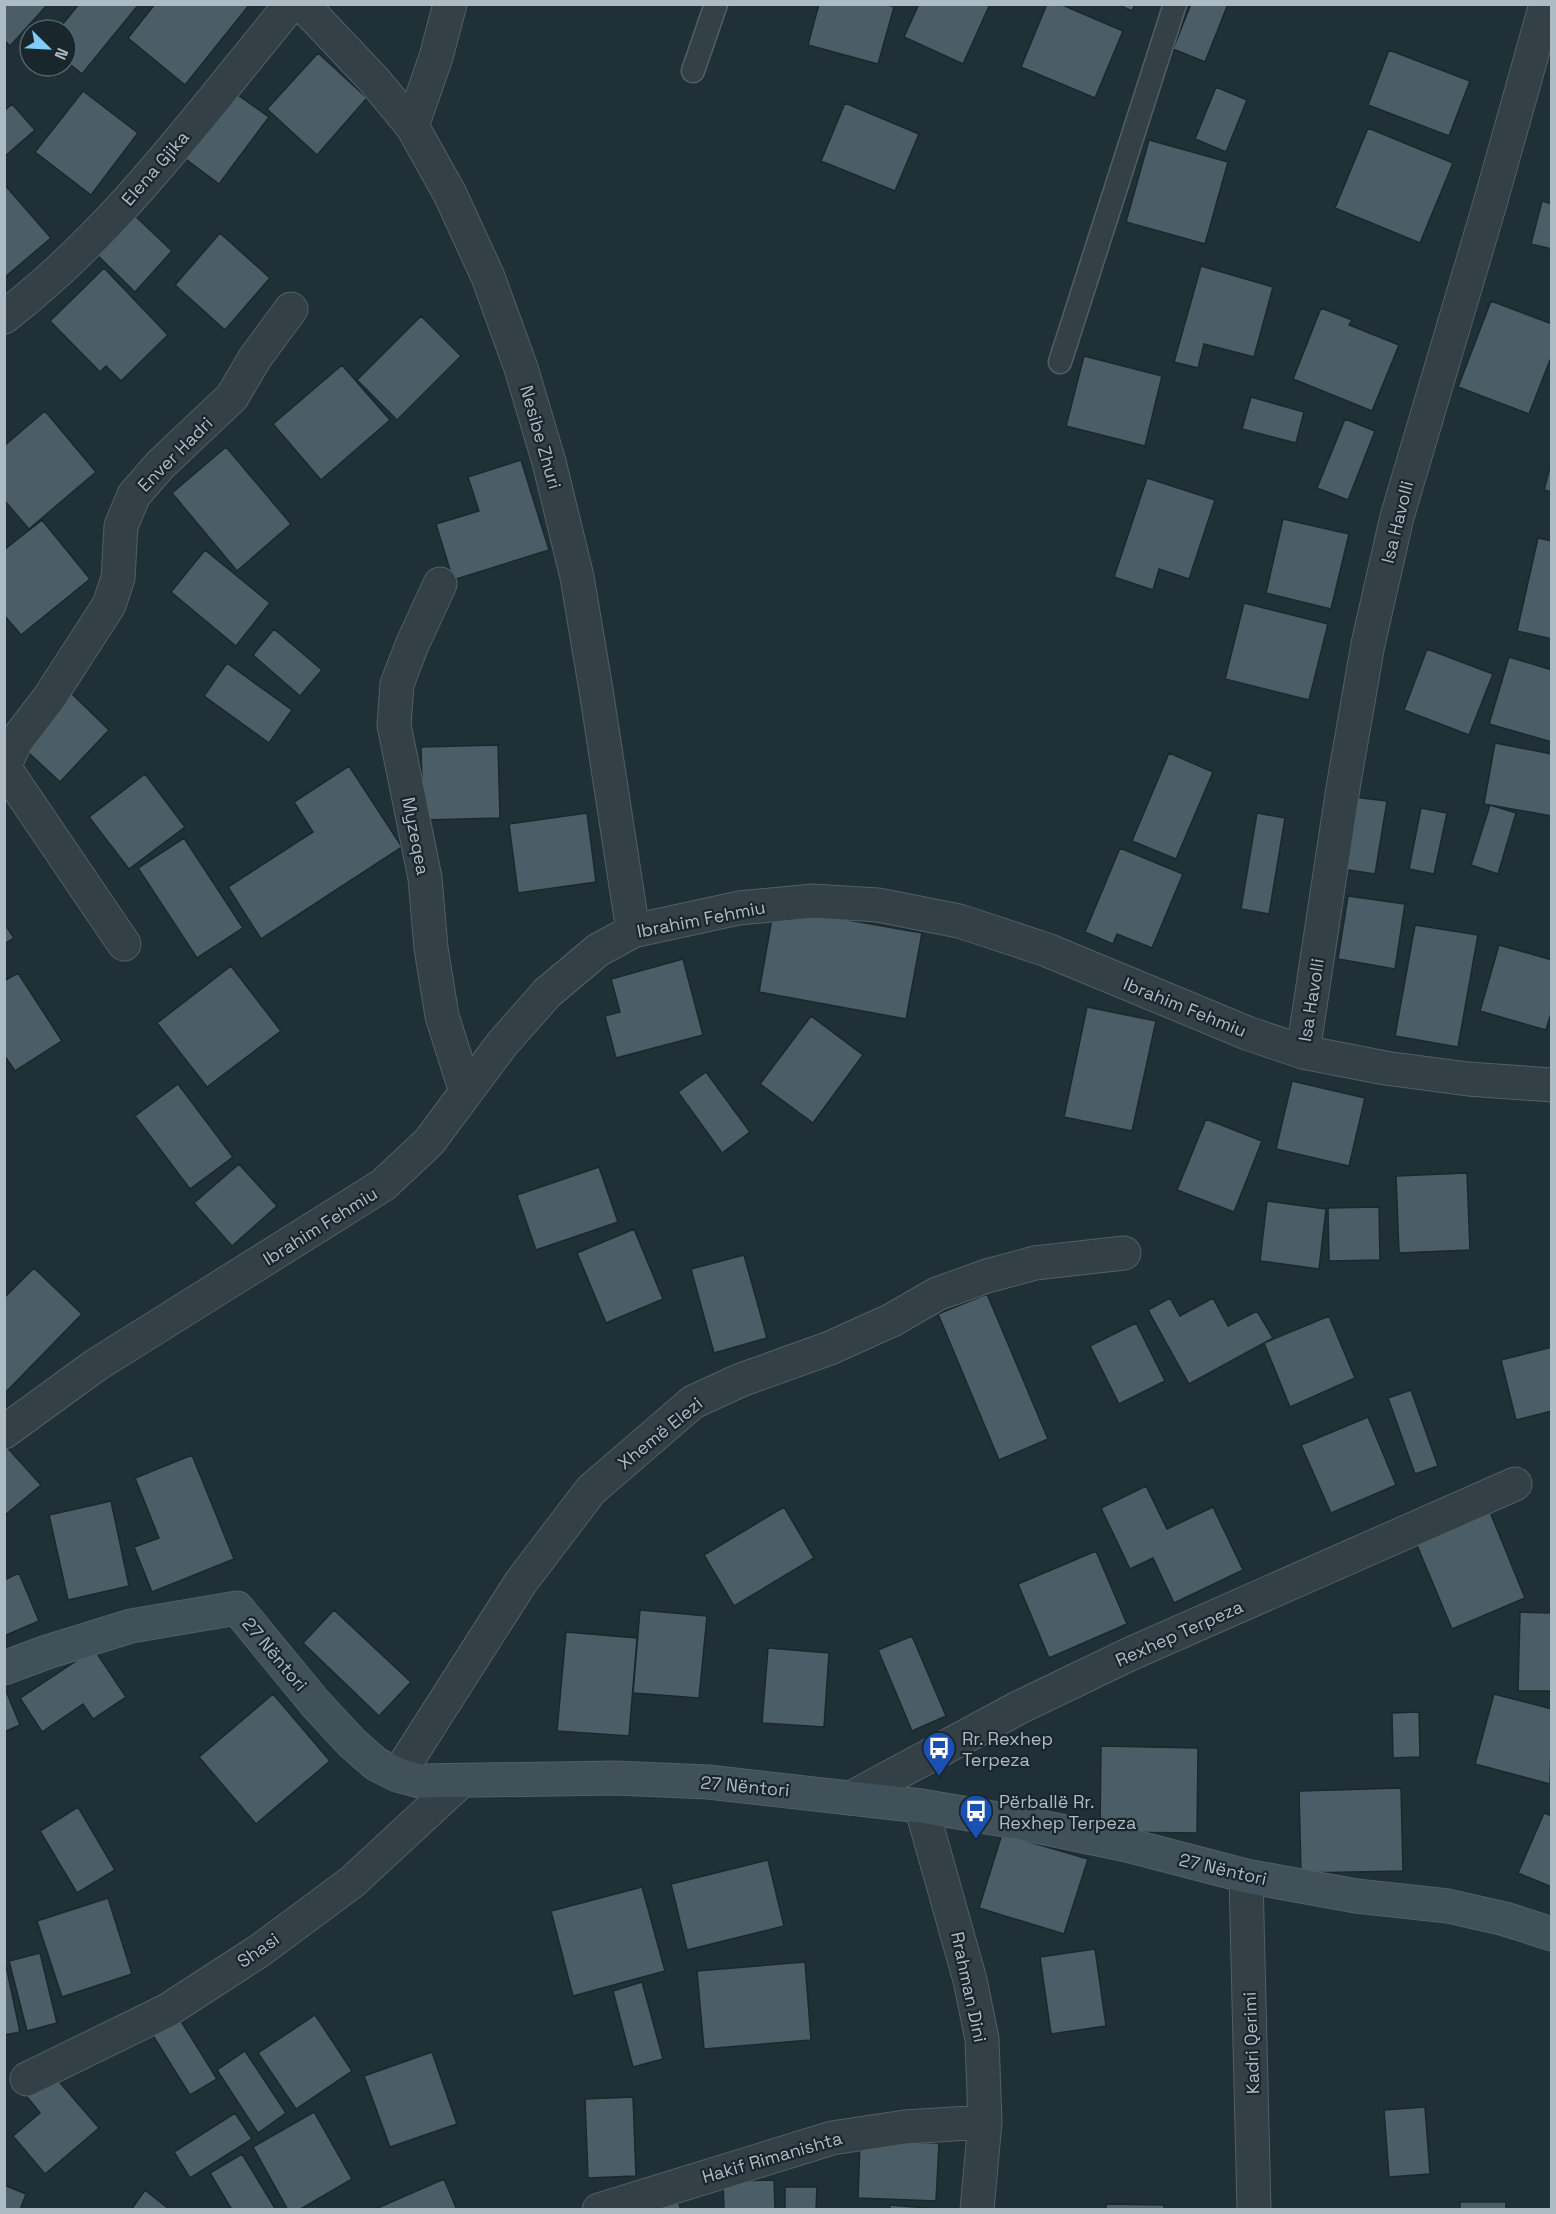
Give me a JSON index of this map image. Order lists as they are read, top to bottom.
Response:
{
  "streets": {
    "street": [
      "Elena Gjika",
      "Nesibe Zhuri",
      "Enver Hadri",
      "Isa Havolli",
      "Myzeqea",
      "Ibrahim Fehmiu",
      "Xhemë Elezi",
      "Rexhep Terpeza",
      "27 Nëntori",
      "Shasi",
      "Rrahman Dini",
      "Kadri Qerimi",
      "Hakif Rimanishta"
    ]
  },
  "crossings": [
    ["Nesibe Zhuri", "Ibrahim Fehmiu"],
    ["Isa Havolli", "Ibrahim Fehmiu"],
    ["Myzeqea", "Ibrahim Fehmiu"],
    ["Xhemë Elezi", "27 Nëntori"],
    ["Rexhep Terpeza", "27 Nëntori"],
    ["27 Nëntori", "Shasi"],
    ["27 Nëntori", "Rrahman Dini"],
    ["27 Nëntori", "Kadri Qerimi"],
    ["Rrahman Dini", "Hakif Rimanishta"]
  ],
  "places": {
    "bus stop": ["Rr. Rexhep Terpeza", "Përballë Rr. Rexhep Terpeza"]
  },
  "north": "bottom right"
}
